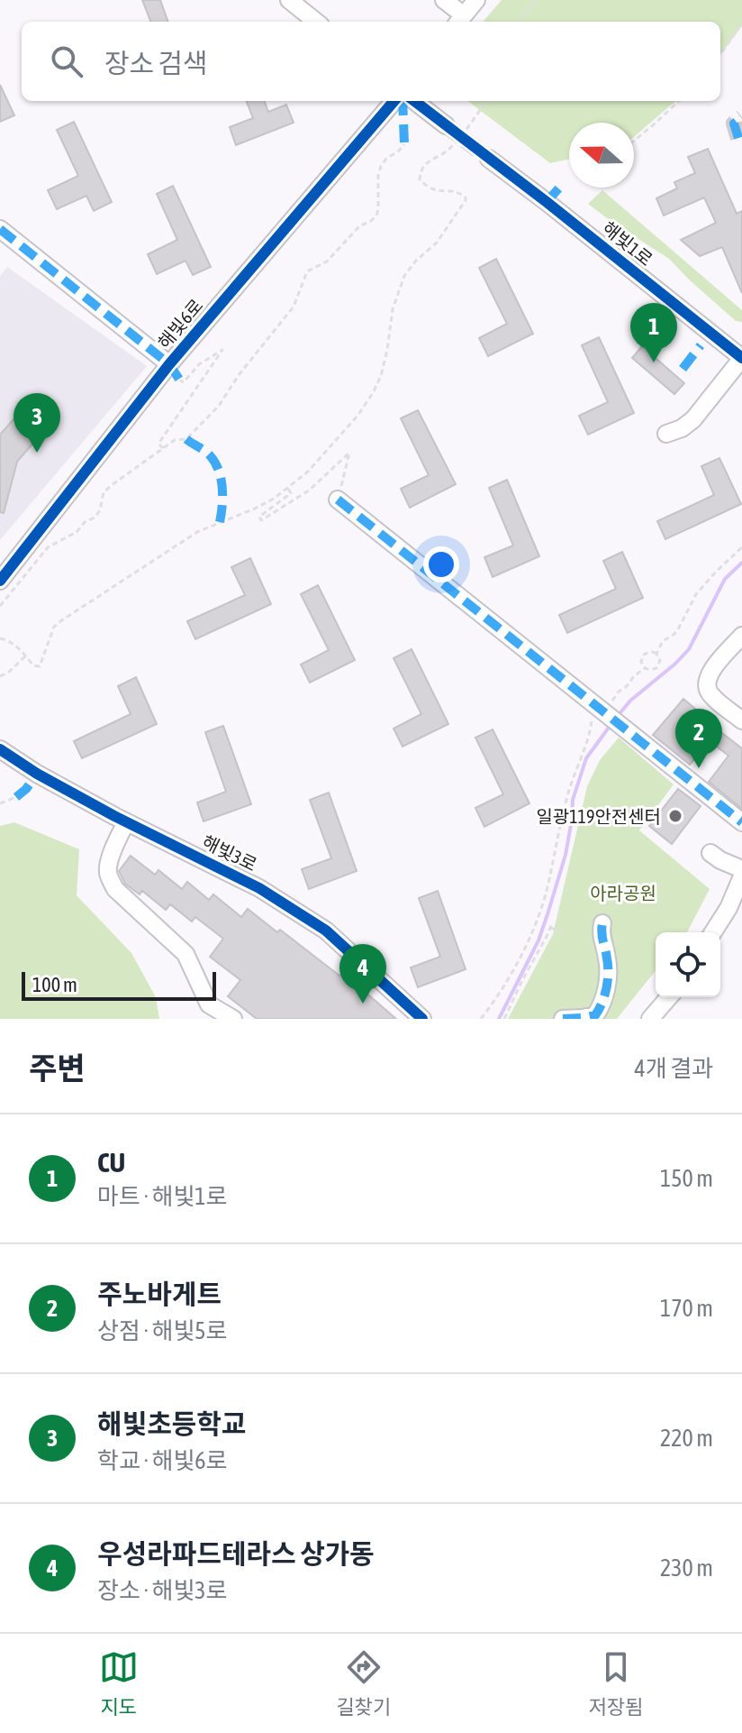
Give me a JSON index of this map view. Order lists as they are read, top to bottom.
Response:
{
  "streets": {
    "street": ["해빛1로", "해빛6로", "해빛3로"]
  },
  "parks": ["아라공원"],
  "places": ["일광119안전센터"],
  "scale_bar": "100 m",
  "north": "left",
  "page": {
    "search": "장소 검색",
    "pins": [
      "1",
      "3",
      "2",
      "4"
    ],
    "scale": "100 m",
    "heading": ["주변", "4개 결과"],
    "list": [
      {
        "mark": "1",
        "name": "CU",
        "note": "마트 · 해빛1로",
        "value": "150 m"
      },
      {
        "mark": "2",
        "name": "주노바게트",
        "note": "상점 · 해빛5로",
        "value": "170 m"
      },
      {
        "mark": "3",
        "name": "해빛초등학교",
        "note": "학교 · 해빛6로",
        "value": "220 m"
      },
      {
        "mark": "4",
        "name": "우성라파드테라스 상가동",
        "note": "장소 · 해빛3로",
        "value": "230 m"
      }
    ],
    "nav": ["지도", "길찾기", "저장됨"]
  }
}
